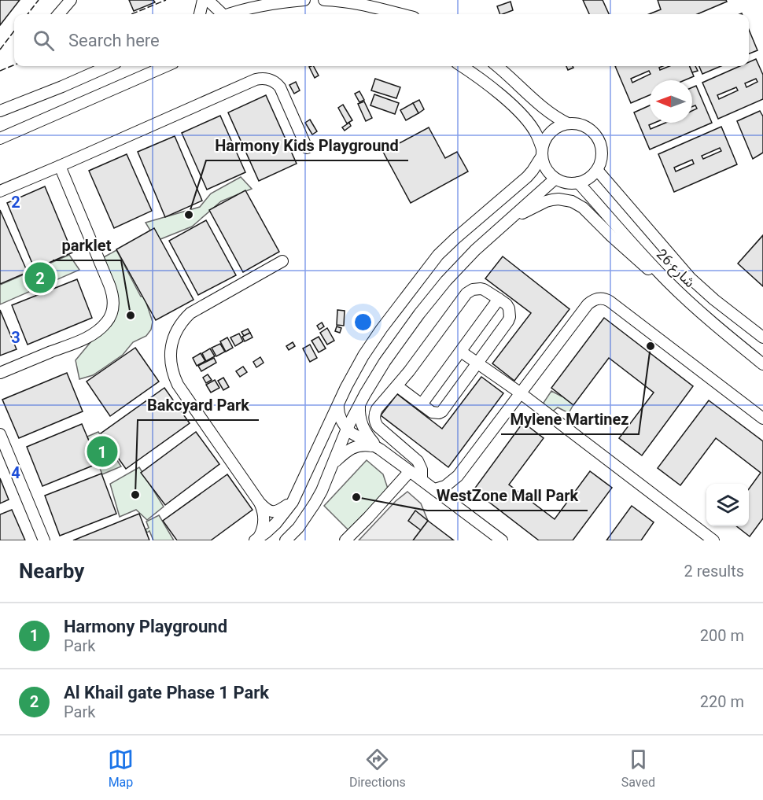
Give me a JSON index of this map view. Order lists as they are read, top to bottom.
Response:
{
  "streets": {
    "street": ["شارع 26"]
  },
  "places": [
    "Harmony Kids Playground",
    "parklet",
    "Mylene Martinez",
    "Bakcyard Park",
    "WestZone Mall Park"
  ],
  "north": "left",
  "page": {
    "search": "Search here",
    "pins": ["2", "1"],
    "heading": ["Nearby", "2 results"],
    "list": [
      {
        "mark": "1",
        "name": "Harmony Playground",
        "note": "Park",
        "value": "200 m"
      },
      {
        "mark": "2",
        "name": "Al Khail gate Phase 1 Park",
        "note": "Park",
        "value": "220 m"
      }
    ],
    "nav": ["Map", "Directions", "Saved"]
  },
  "grid": {
    "rows": ["2", "3", "4"]
  }
}
